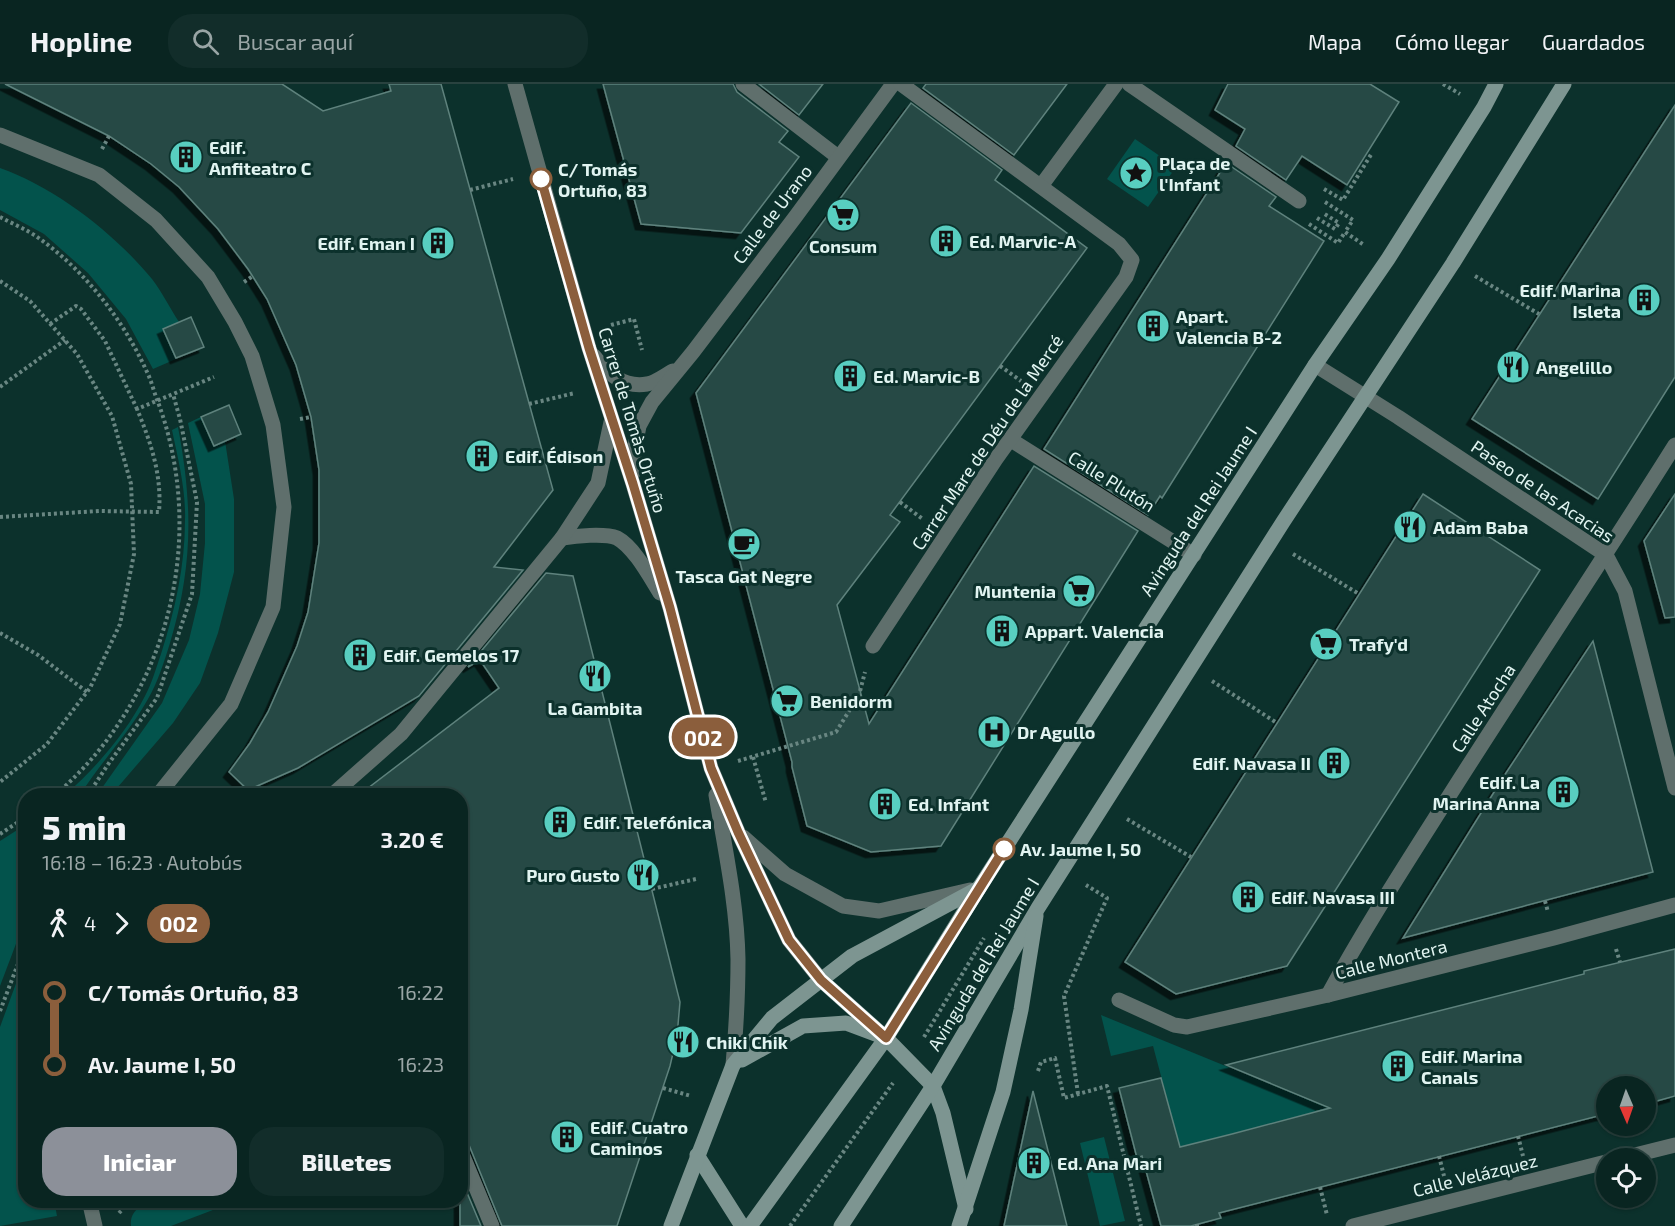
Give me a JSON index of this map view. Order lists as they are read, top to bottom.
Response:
{
  "streets": {
    "main road": ["Avinguda del Rei Jaume I"],
    "street": [
      "Calle de Urano",
      "Carrer de Tomàs Ortuño",
      "Carrer Mare de Déu de la Mercé",
      "Calle Plutón",
      "Paseo de las Acacias",
      "Calle Atocha",
      "Calle Montera",
      "Calle Velázquez"
    ]
  },
  "crossings": [
    ["Calle de Urano", "Carrer de Tomàs Ortuño"],
    ["Carrer Mare de Déu de la Mercé", "Calle Plutón"],
    ["Calle Plutón", "Avinguda del Rei Jaume I"],
    ["Paseo de las Acacias", "Avinguda del Rei Jaume I"],
    ["Paseo de las Acacias", "Calle Atocha"],
    ["Calle Atocha", "Calle Montera"]
  ],
  "places": {
    "building": [
      "Edif. Anfiteatro C",
      "Ed. Marvic-A",
      "Edif. Eman I",
      "Edif. Marina Isleta",
      "Apart. Valencia B-2",
      "Ed. Marvic-B",
      "Edif. Édison",
      "Appart. Valencia",
      "Edif. Gemelos 17",
      "Edif. Navasa II",
      "Edif. La Marina Anna",
      "Ed. Infant",
      "Edif. Telefónica",
      "Edif. Navasa III",
      "Edif. Marina Canals",
      "Edif. Cuatro Caminos",
      "Ed. Ana Mari"
    ],
    "place": ["Plaça de l'Infant"],
    "other": ["C/ Tomás Ortuño, 83", "Av. Jaume I, 50"],
    "supermarket": [
      "Consum",
      "Muntenia",
      "Trafy'd",
      "Benidorm"
    ],
    "restaurant": [
      "Angelillo",
      "Adam Baba",
      "La Gambita",
      "Puro Gusto",
      "Chiki Chik"
    ],
    "cafe": ["Tasca Gat Negre"],
    "hospital": ["Dr Agullo"]
  },
  "lines": ["bus line 002"],
  "north": "bottom",
  "page": {
    "header": "Hopline",
    "search": "Buscar aquí",
    "nav": ["Mapa", "Cómo llegar", "Guardados"],
    "on_map": "002",
    "heading": ["5 min", "16:18 – 16:23 · Autobús", "3.20 €"],
    "legs": ["4", "002"],
    "list": [
      {
        "name": "C/ Tomás Ortuño, 83",
        "value": "16:22"
      },
      {
        "name": "Av. Jaume I, 50",
        "value": "16:23"
      }
    ],
    "buttons": ["Iniciar", "Billetes"]
  }
}
